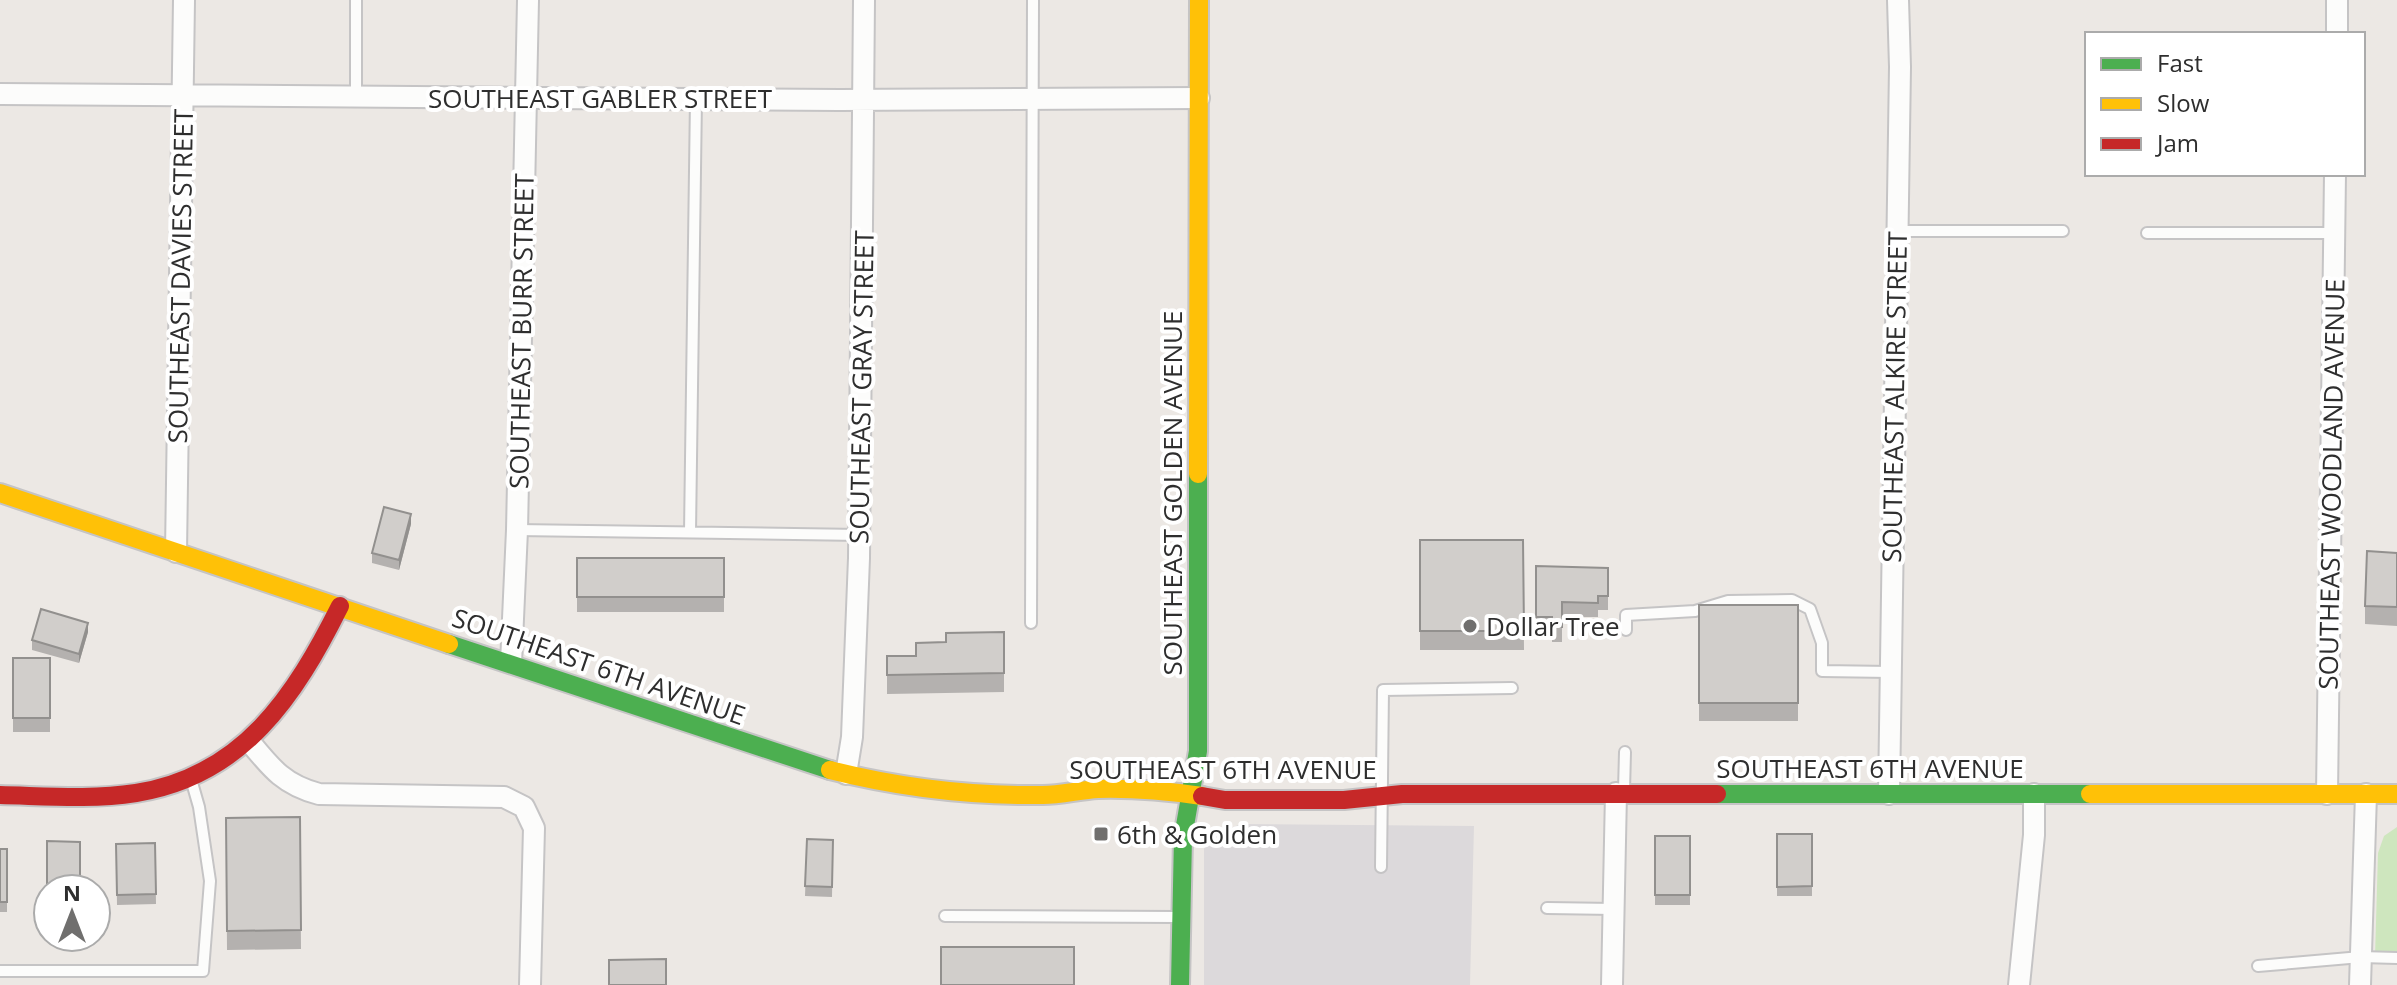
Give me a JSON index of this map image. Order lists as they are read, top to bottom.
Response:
{
  "streets": {
    "main road": ["SOUTHEAST GOLDEN AVENUE", "SOUTHEAST 6TH AVENUE"],
    "street": [
      "SOUTHEAST GABLER STREET",
      "SOUTHEAST DAVIES STREET",
      "SOUTHEAST BURR STREET",
      "SOUTHEAST GRAY STREET",
      "SOUTHEAST ALKIRE STREET",
      "SOUTHEAST WOODLAND AVENUE"
    ]
  },
  "crossings": [
    ["SOUTHEAST GABLER STREET", "SOUTHEAST DAVIES STREET"],
    ["SOUTHEAST GABLER STREET", "SOUTHEAST BURR STREET"],
    ["SOUTHEAST GABLER STREET", "SOUTHEAST GRAY STREET"],
    ["SOUTHEAST GABLER STREET", "SOUTHEAST GOLDEN AVENUE"],
    ["SOUTHEAST DAVIES STREET", "SOUTHEAST 6TH AVENUE"],
    ["SOUTHEAST BURR STREET", "SOUTHEAST 6TH AVENUE"],
    ["SOUTHEAST GRAY STREET", "SOUTHEAST 6TH AVENUE"],
    ["SOUTHEAST ALKIRE STREET", "SOUTHEAST 6TH AVENUE"],
    ["SOUTHEAST WOODLAND AVENUE", "SOUTHEAST 6TH AVENUE"],
    ["SOUTHEAST GOLDEN AVENUE", "SOUTHEAST 6TH AVENUE"]
  ],
  "places": {
    "other": ["Dollar Tree"],
    "transit": ["6th & Golden"]
  },
  "legend": ["Fast", "Slow", "Jam"],
  "north": "top"
}
